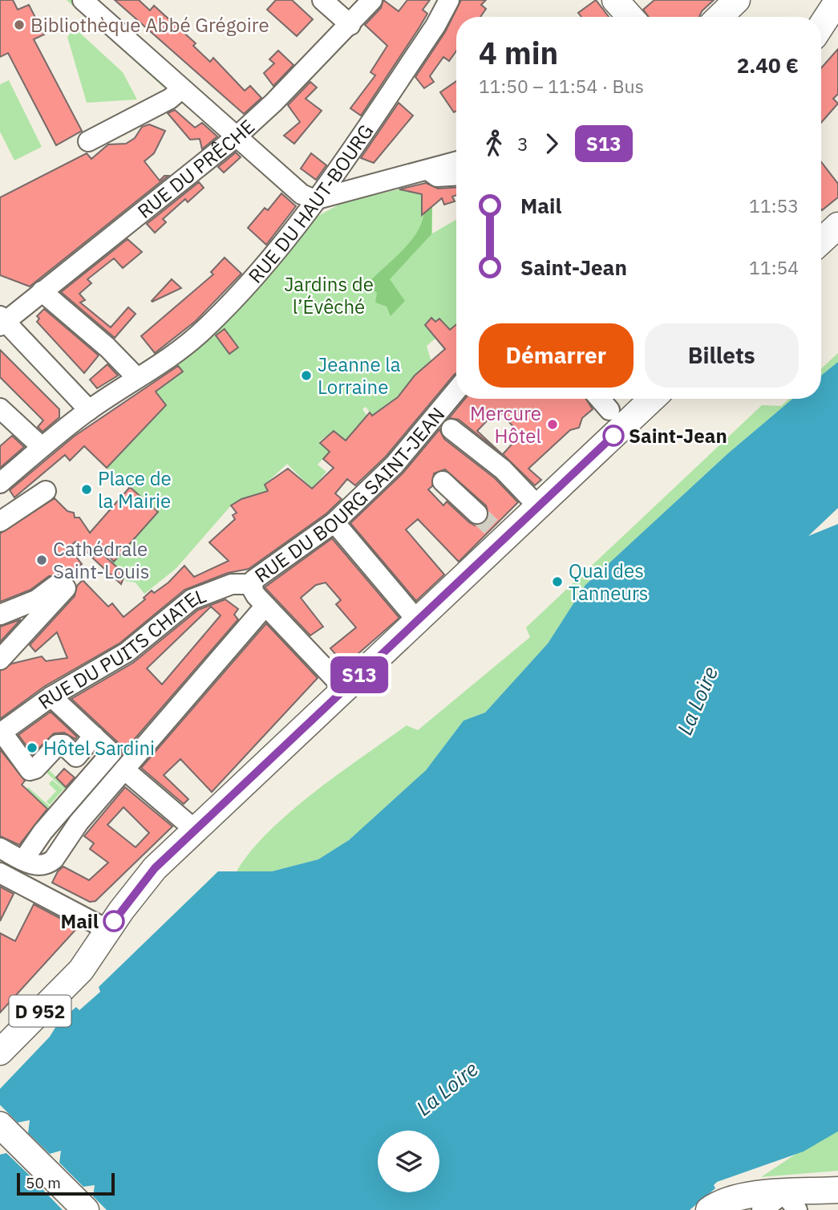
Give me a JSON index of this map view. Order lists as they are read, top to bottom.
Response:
{
  "streets": {
    "main road": ["D 952"],
    "street": [
      "RUE DU PRÊCHE",
      "RUE DU HAUT-BOURG",
      "RUE DU BOURG SAINT-JEAN",
      "RUE DU PUITS CHATEL"
    ]
  },
  "crossings": [
    ["RUE DU BOURG SAINT-JEAN", "RUE DU PUITS CHATEL"],
    ["RUE DU BOURG SAINT-JEAN", "D 952"]
  ],
  "water": ["La Loire"],
  "parks": ["Jardins de l’Évêché"],
  "places": [
    "Bibliothèque Abbé Grégoire",
    "Jeanne la Lorraine",
    "Mercure Hôtel",
    "Saint-Jean",
    "Place de la Mairie",
    "Cathédrale Saint-Louis",
    "Quai des Tanneurs",
    "Hôtel Sardini",
    "Mail"
  ],
  "lines": ["bus line S13"],
  "scale_bar": "50 m",
  "page": {
    "on_map": "S13",
    "heading": ["4 min", "11:50 – 11:54 · Bus", "2.40 €"],
    "legs": ["3", "S13"],
    "list": [
      {
        "name": "Mail",
        "value": "11:53"
      },
      {
        "name": "Saint-Jean",
        "value": "11:54"
      }
    ],
    "buttons": ["Démarrer", "Billets"],
    "scale": "50 m"
  }
}
